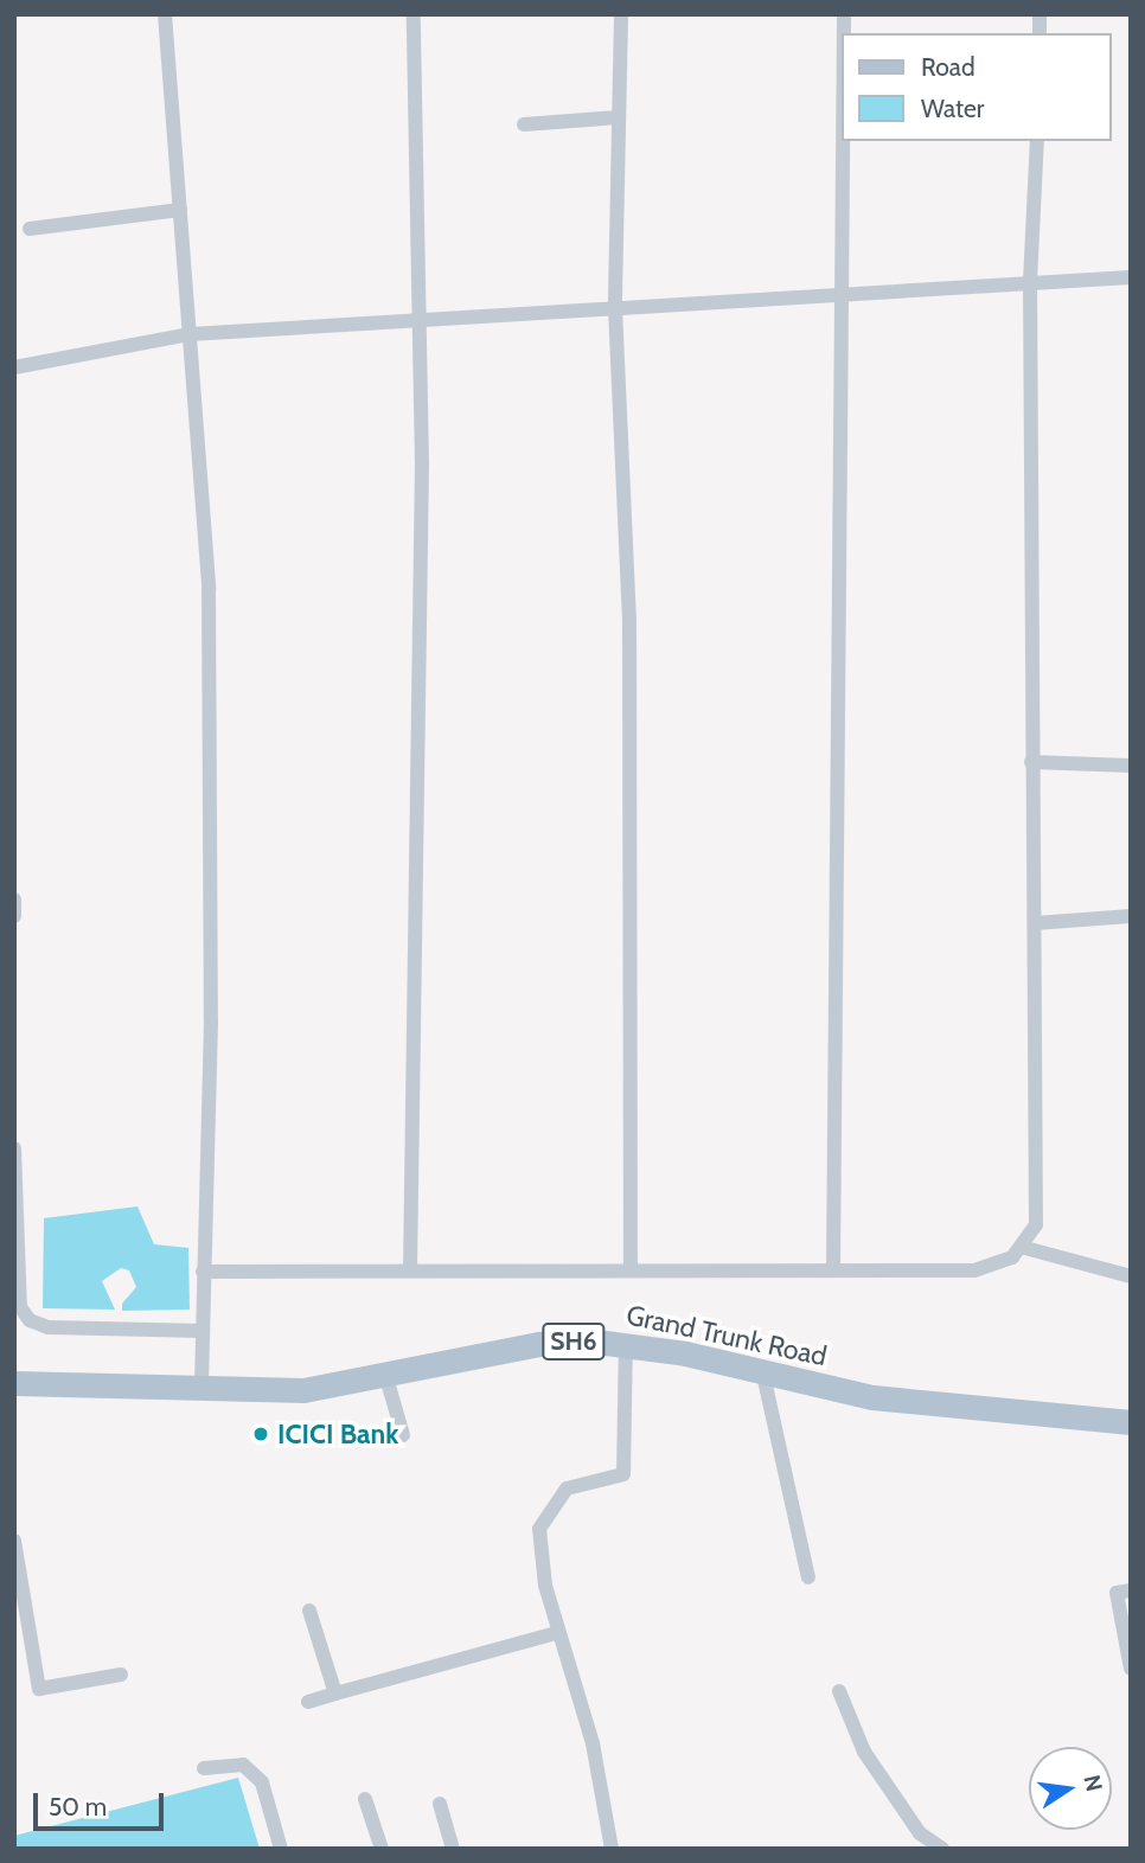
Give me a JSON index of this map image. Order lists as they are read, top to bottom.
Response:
{
  "streets": {
    "main road": ["Grand Trunk Road", "SH6"]
  },
  "places": ["ICICI Bank"],
  "legend": ["Road", "Water"],
  "scale_bar": "50 m",
  "north": "right"
}
